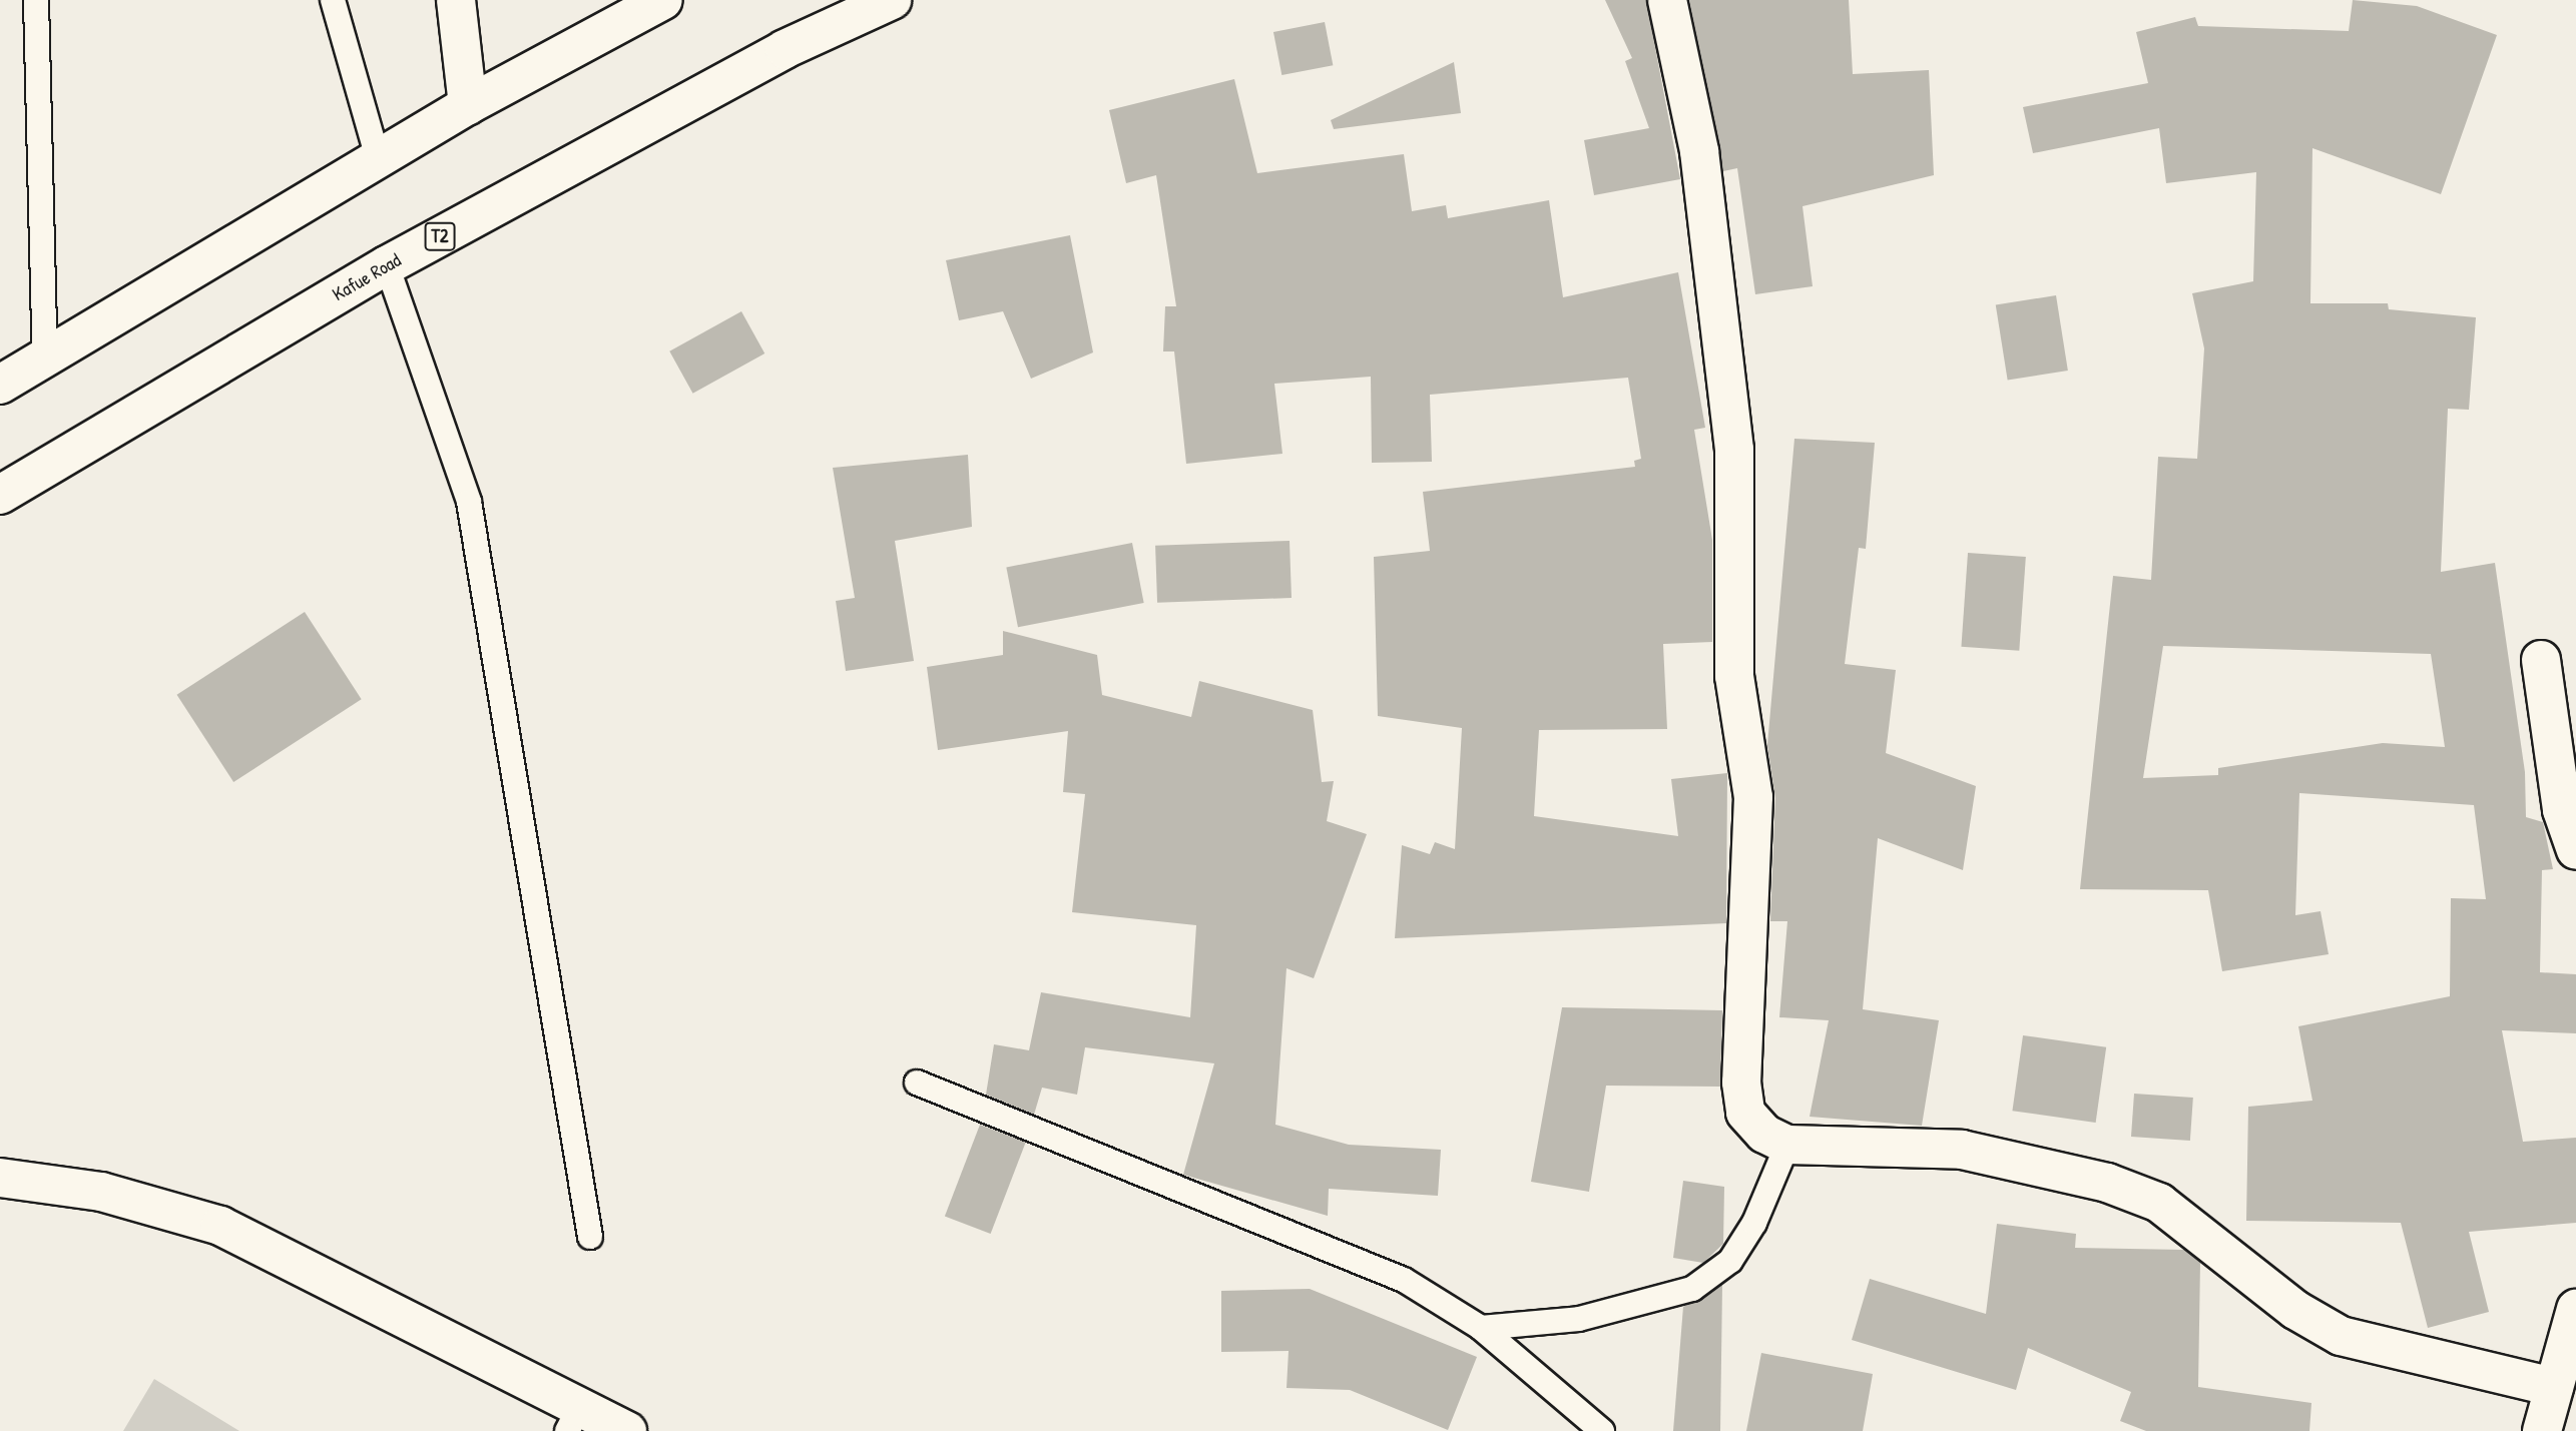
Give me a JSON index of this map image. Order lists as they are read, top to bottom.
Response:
{
  "streets": {
    "main road": ["T2", "Kafue Road"]
  }
}
